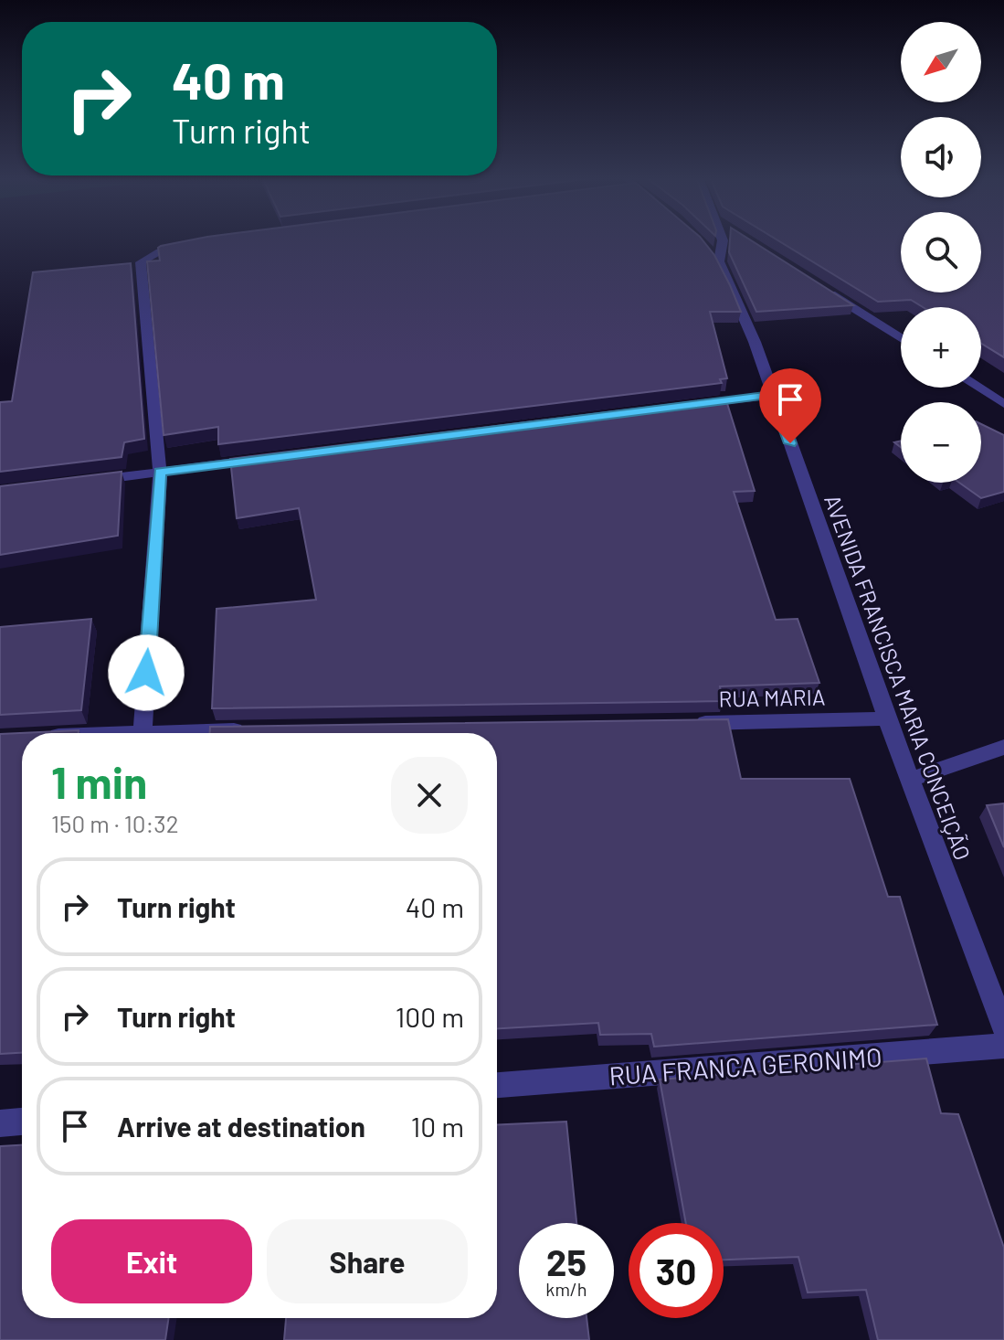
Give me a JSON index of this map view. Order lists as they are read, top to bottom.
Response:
{
  "streets": {
    "street": ["AVENIDA FRANCISCA MARIA CONCEIÇÃO", "RUA MARIA", "RUA FRANCA GERONIMO"]
  },
  "crossings": [
    ["AVENIDA FRANCISCA MARIA CONCEIÇÃO", "RUA MARIA"]
  ],
  "north": "bottom left",
  "page": {
    "map_buttons": ["+", "−"],
    "turn": ["40 m", "Turn right"],
    "heading": ["1 min", "150 m · 10:32"],
    "list": [
      {
        "name": "Turn right",
        "value": "40 m"
      },
      {
        "name": "Turn right",
        "value": "100 m"
      },
      {
        "name": "Arrive at destination",
        "value": "10 m"
      }
    ],
    "buttons": ["Exit", "Share"],
    "speed": "25 km/h",
    "limit": "30"
  }
}
